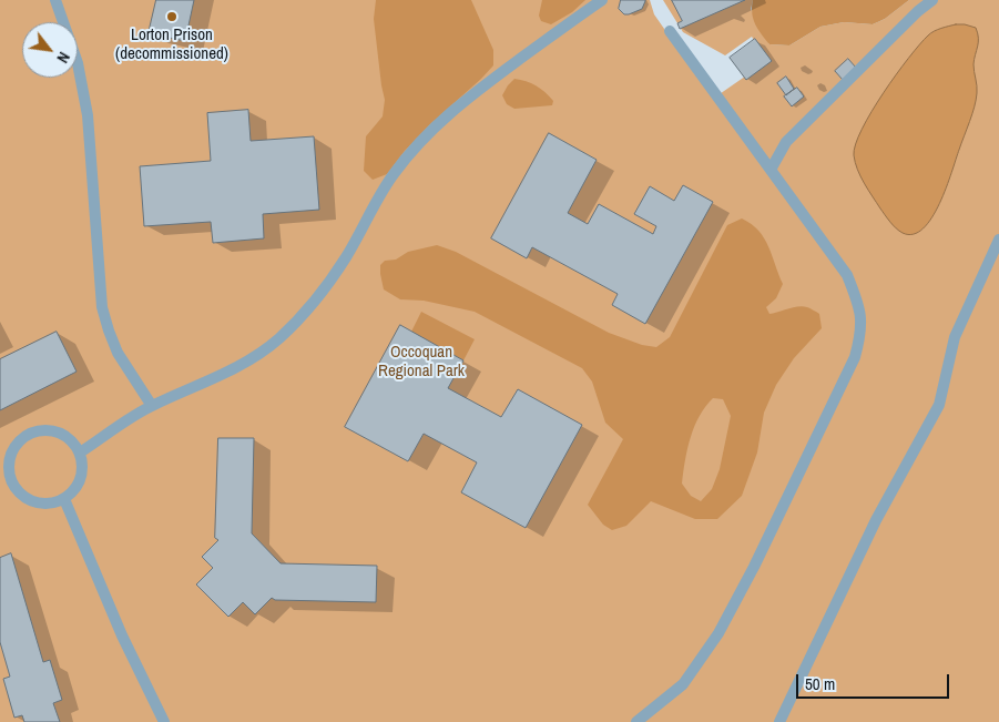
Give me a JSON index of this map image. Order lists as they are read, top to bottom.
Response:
{
  "parks": ["Occoquan Regional Park"],
  "places": ["Lorton Prison (decommissioned)"],
  "scale_bar": "50 m",
  "north": "bottom right"
}
